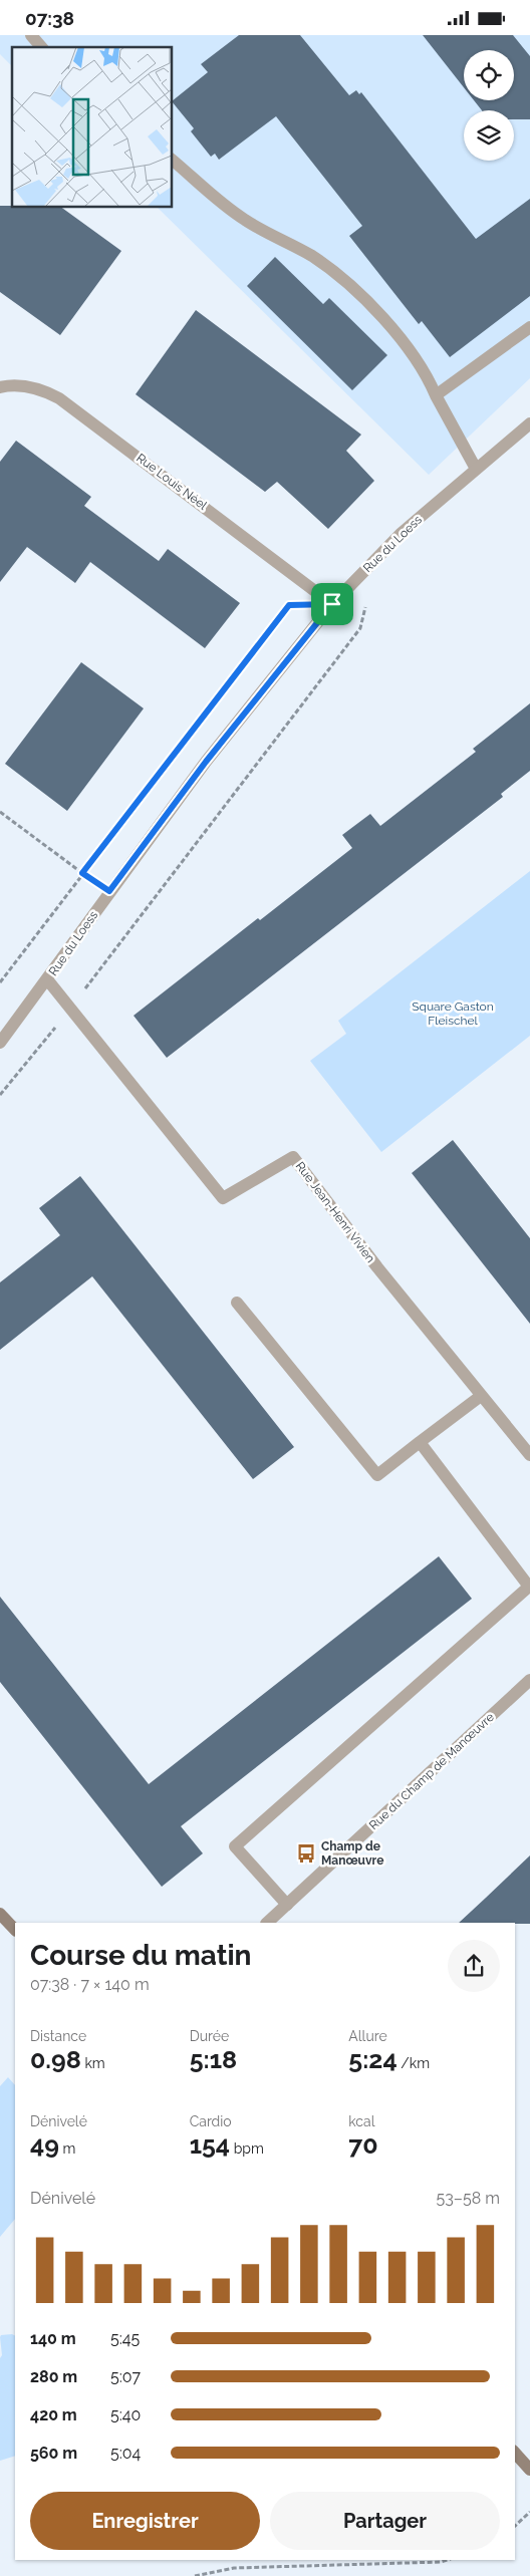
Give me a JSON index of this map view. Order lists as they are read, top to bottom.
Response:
{
  "streets": {
    "street": [
      "Rue Louis Néel",
      "Rue du Loess",
      "Rue Jean-Henri Vivien",
      "Rue du Champ de Manœuvre"
    ]
  },
  "crossings": [
    ["Rue Louis Néel", "Rue du Loess"],
    ["Rue du Loess", "Rue Jean-Henri Vivien"]
  ],
  "parks": ["Square Gaston Fleischel"],
  "places": {
    "bus stop": ["Champ de Manœuvre"]
  },
  "page": {
    "status": "07:38",
    "heading": ["Course du matin", "07:38 · 7 × 140 m"],
    "stats": [
      ["Distance", "0.98 km"],
      ["Durée", "5:18"],
      ["Allure", "5:24 /km"],
      ["Dénivelé", "49 m"],
      ["Cardio", "154 bpm"],
      ["kcal", "70"]
    ],
    "chart": ["Dénivelé", "53–58 m"],
    "list": [
      {
        "name": "140 m",
        "note": "5:45"
      },
      {
        "name": "280 m",
        "note": "5:07"
      },
      {
        "name": "420 m",
        "note": "5:40"
      },
      {
        "name": "560 m",
        "note": "5:04"
      }
    ],
    "buttons": ["Enregistrer", "Partager"]
  }
}
